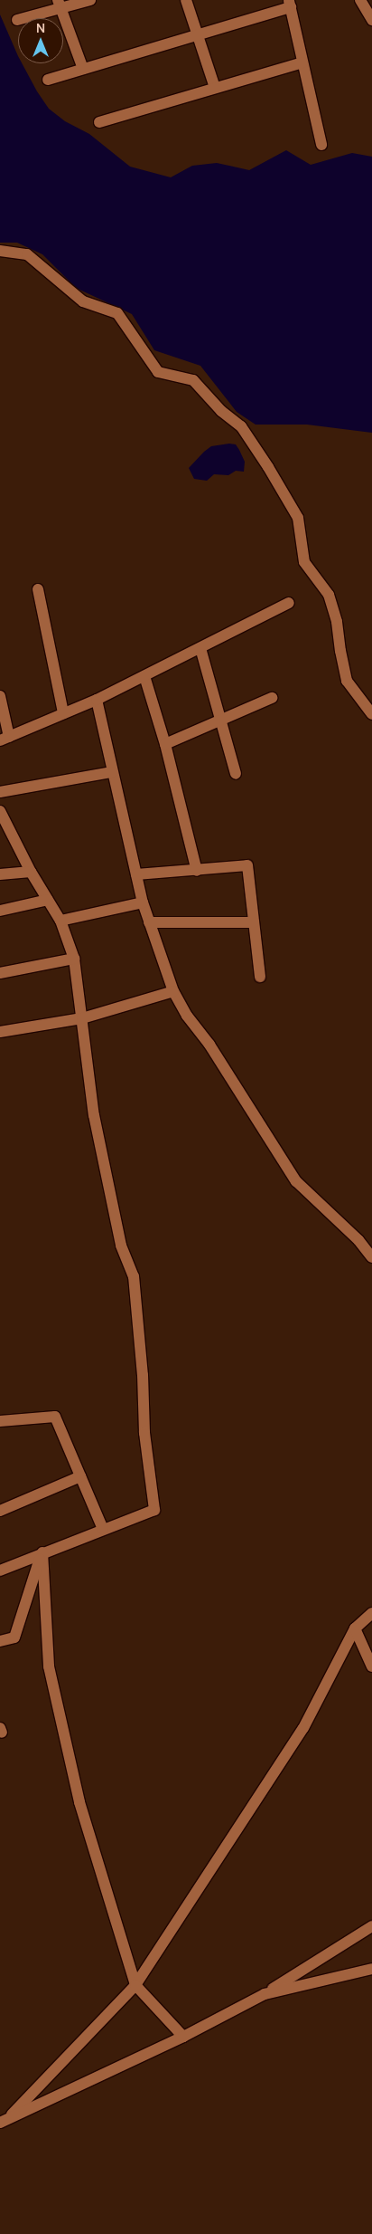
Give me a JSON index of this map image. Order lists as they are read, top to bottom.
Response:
{
  "north": "top"
}
